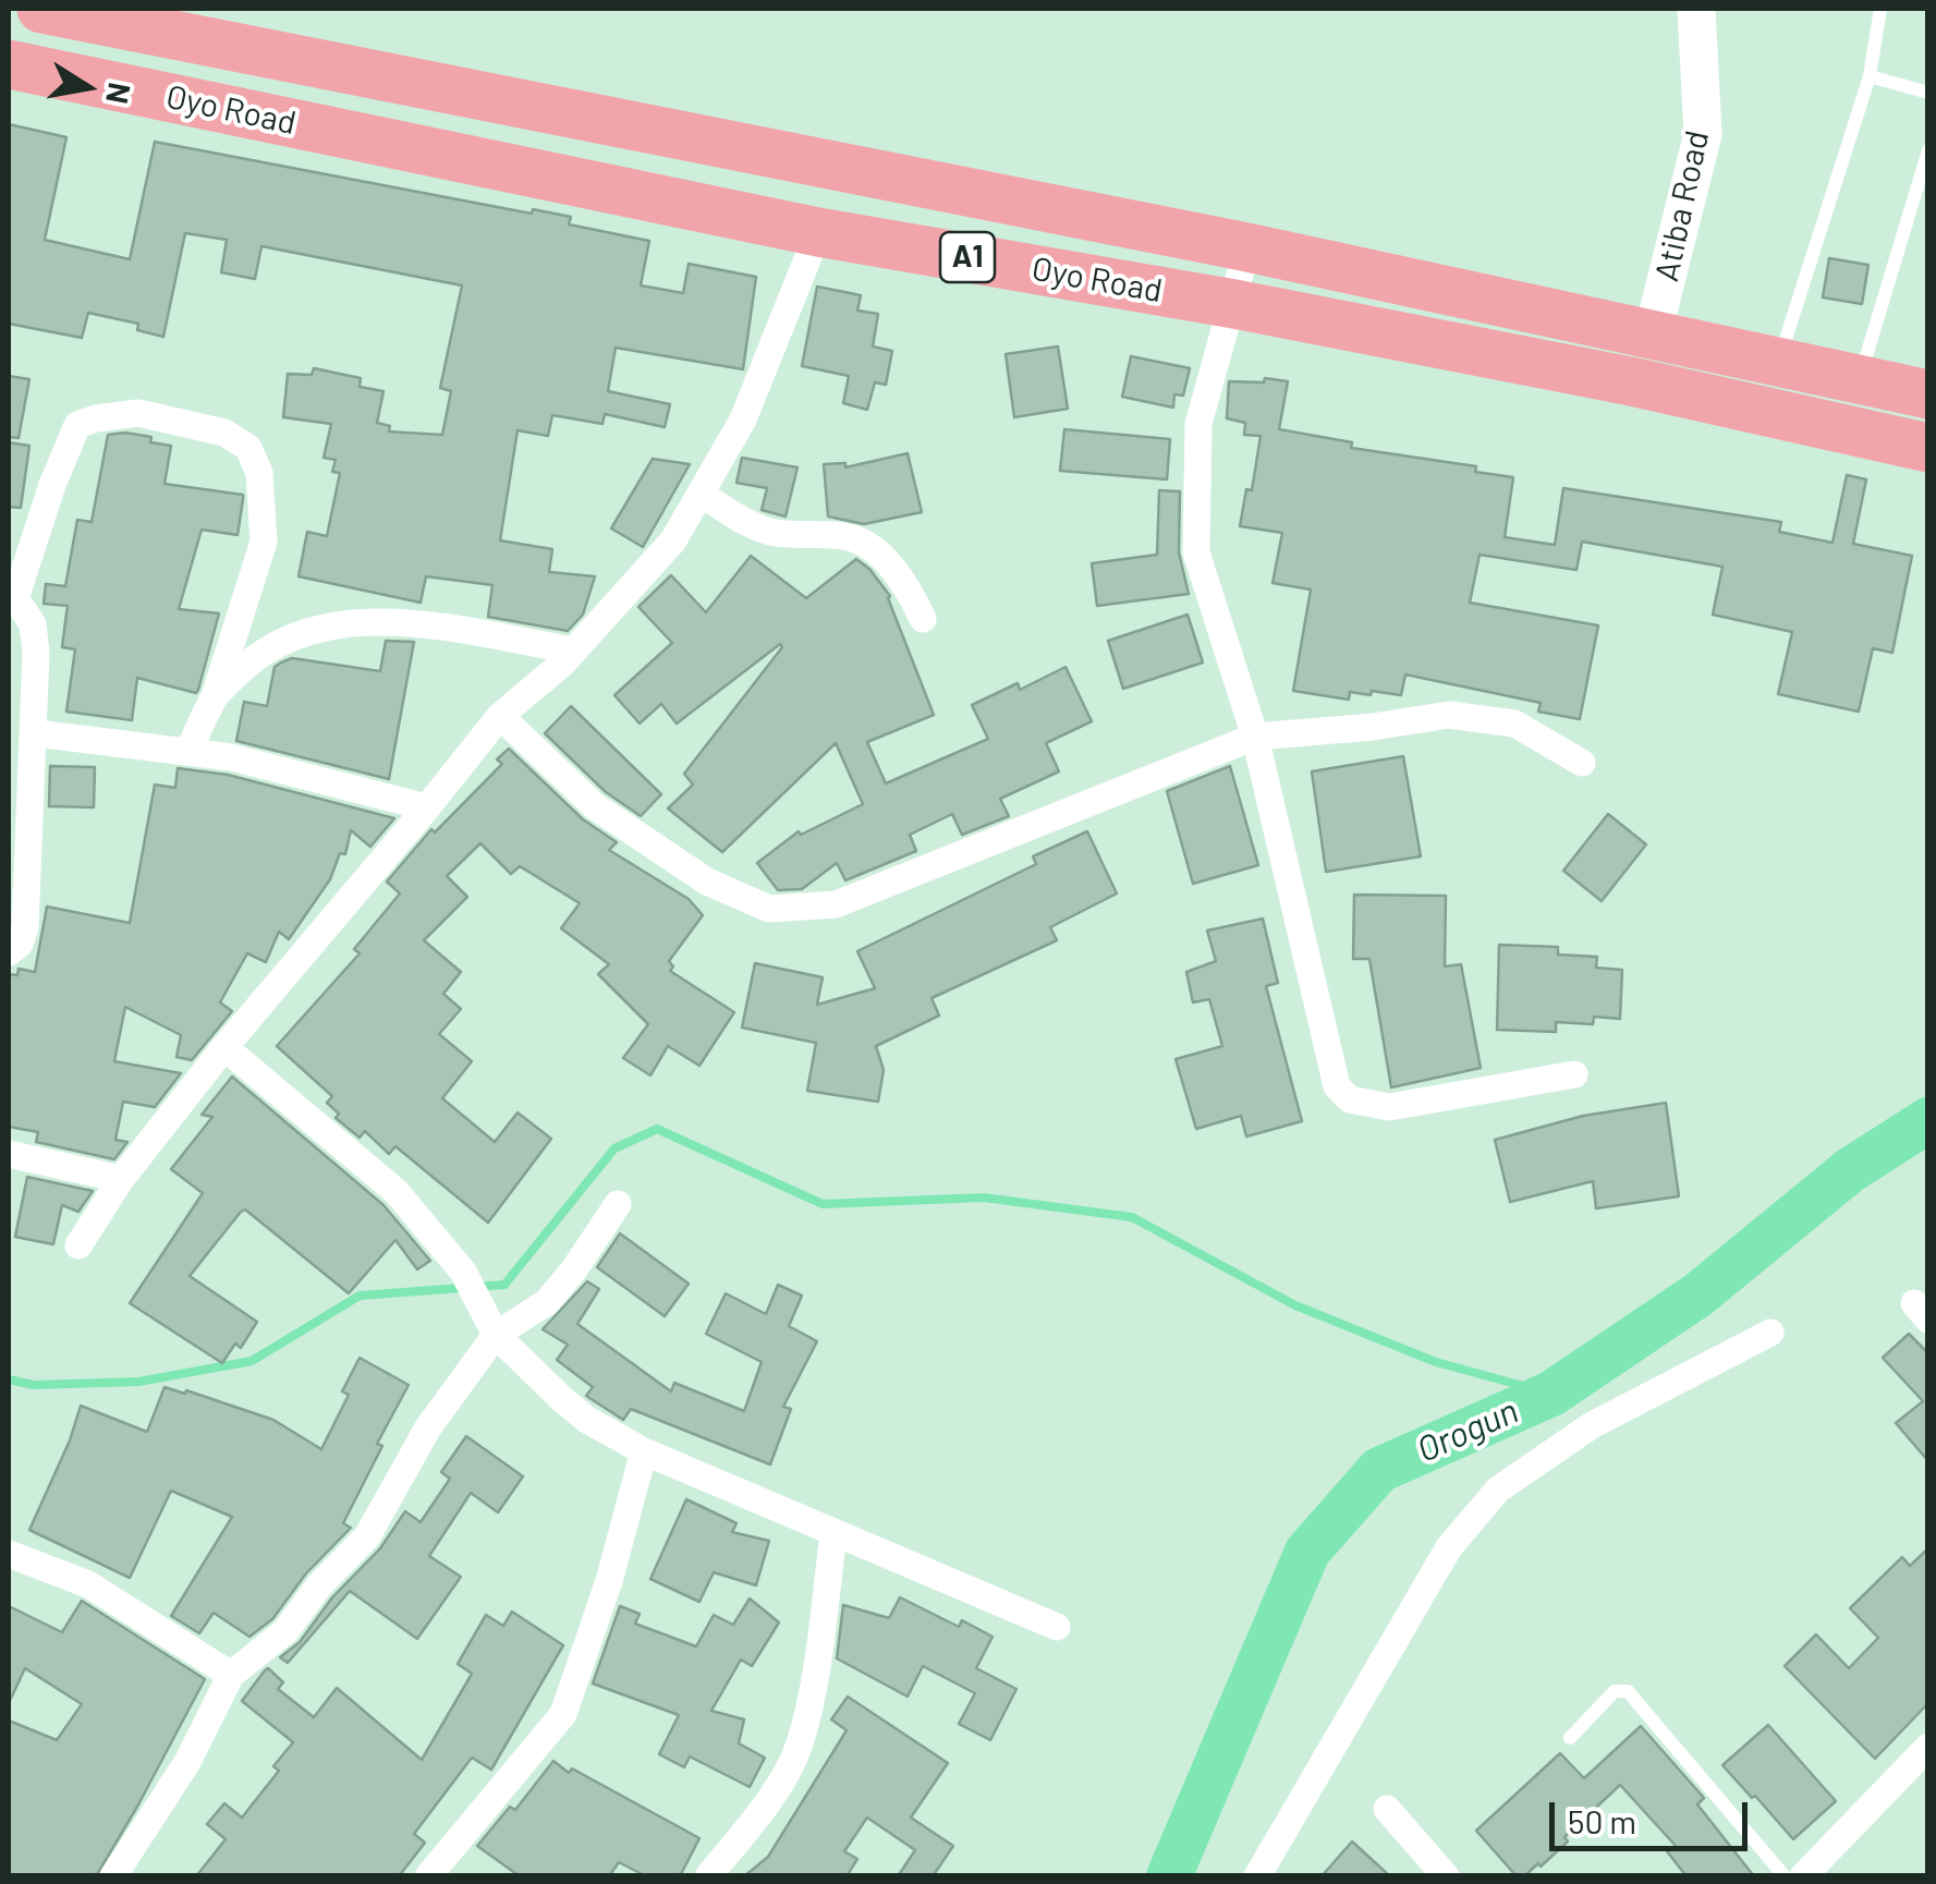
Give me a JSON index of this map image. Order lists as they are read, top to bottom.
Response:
{
  "streets": {
    "highway": ["Oyo Road", "A1"],
    "street": ["Atiba Road"]
  },
  "crossings": [
    ["Oyo Road", "Atiba Road"]
  ],
  "water": ["Orogun"],
  "scale_bar": "50 m",
  "north": "right"
}
